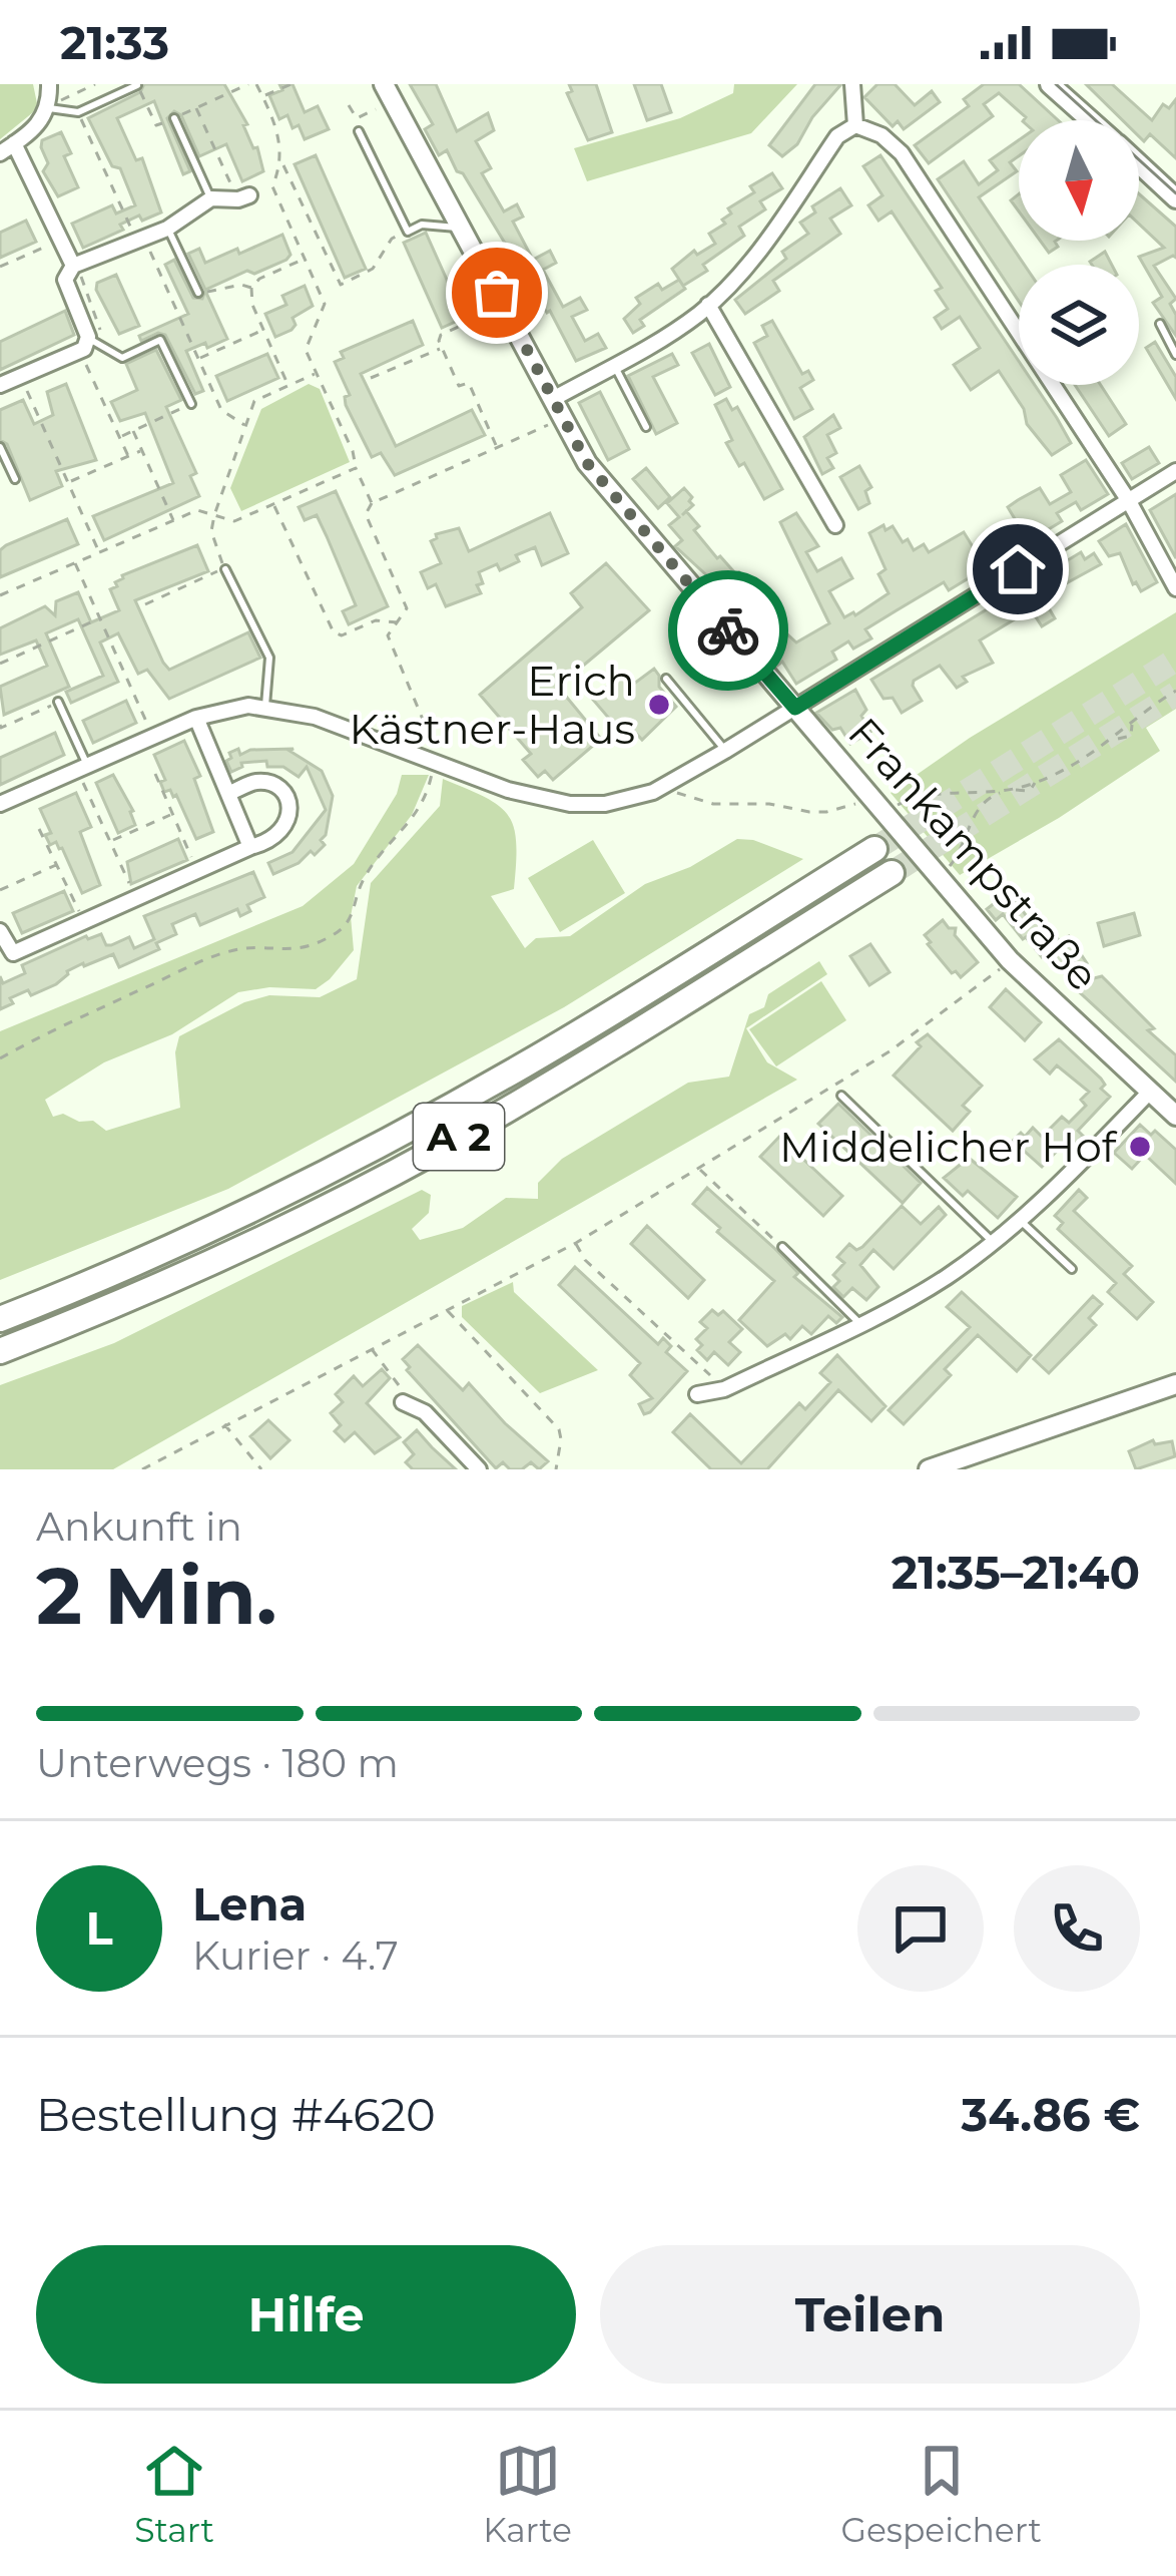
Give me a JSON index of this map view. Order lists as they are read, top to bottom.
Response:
{
  "streets": {
    "highway": ["A 2"],
    "street": ["Frankampstraße"]
  },
  "places": ["Erich Kästner-Haus", "Middelicher Hof"],
  "north": "bottom",
  "page": {
    "status": "21:33",
    "heading": ["2 Min.", "Ankunft in", "21:35–21:40"],
    "panel": [
      "Lena",
      "Kurier · 4.7",
      "Bestellung #4620",
      "34.86 €"
    ],
    "bar": "Unterwegs · 180 m",
    "round": "L",
    "buttons": ["Hilfe", "Teilen"],
    "tabs": ["Start", "Karte", "Gespeichert"]
  }
}
